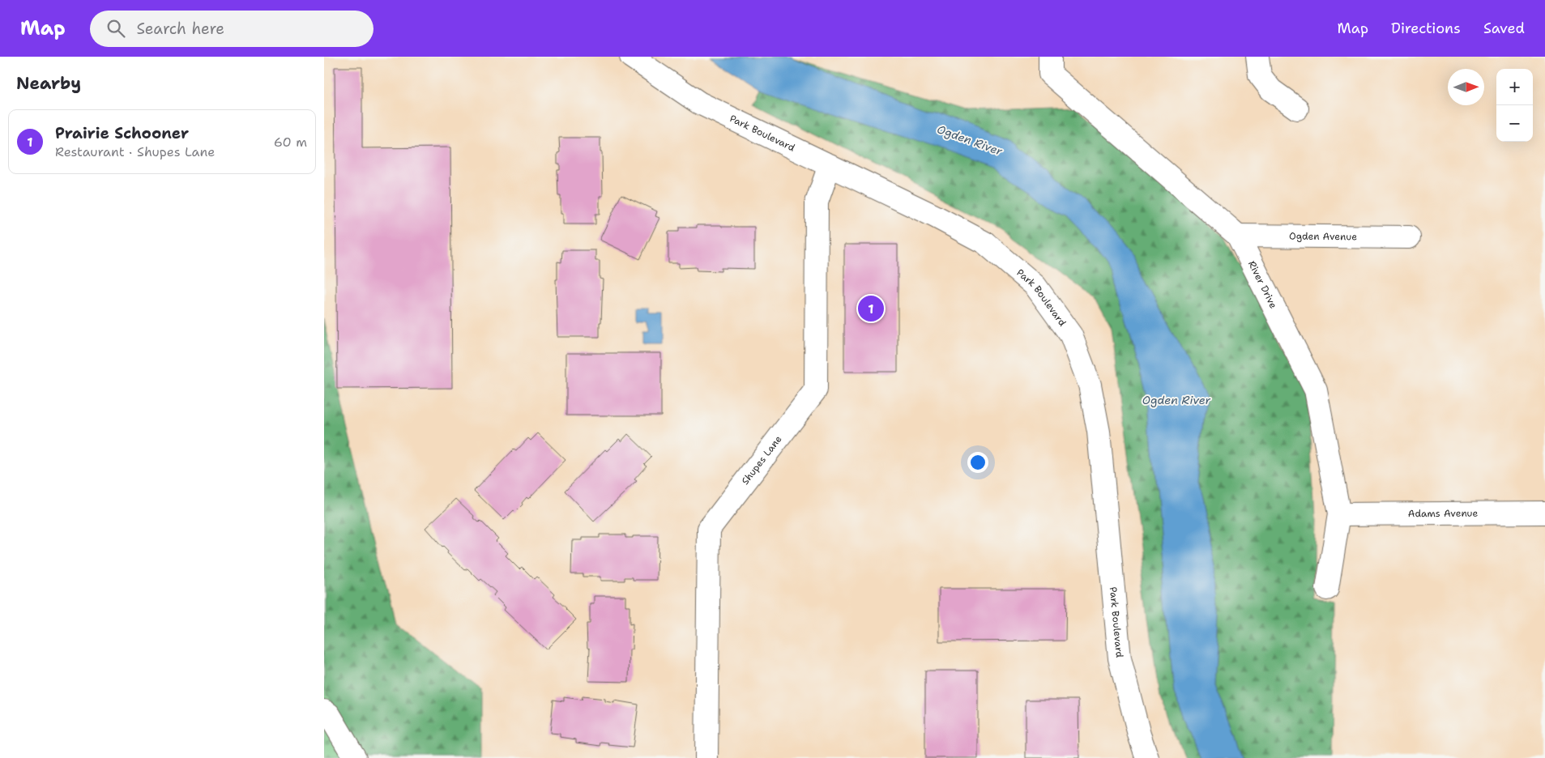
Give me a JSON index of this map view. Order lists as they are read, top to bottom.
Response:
{
  "streets": {
    "street": [
      "Park Boulevard",
      "Ogden Avenue",
      "River Drive",
      "Shupes Lane",
      "Adams Avenue"
    ]
  },
  "crossings": [
    ["Park Boulevard", "Shupes Lane"],
    ["Ogden Avenue", "River Drive"],
    ["River Drive", "Adams Avenue"]
  ],
  "water": ["Ogden River"],
  "north": "right",
  "page": {
    "header": "Map",
    "search": "Search here",
    "nav": ["Map", "Directions", "Saved"],
    "heading": "Nearby",
    "map_buttons": ["+", "−"],
    "list": [
      {
        "mark": "1",
        "name": "Prairie Schooner",
        "note": "Restaurant · Shupes Lane",
        "value": "60 m"
      }
    ],
    "pins": "1"
  }
}
